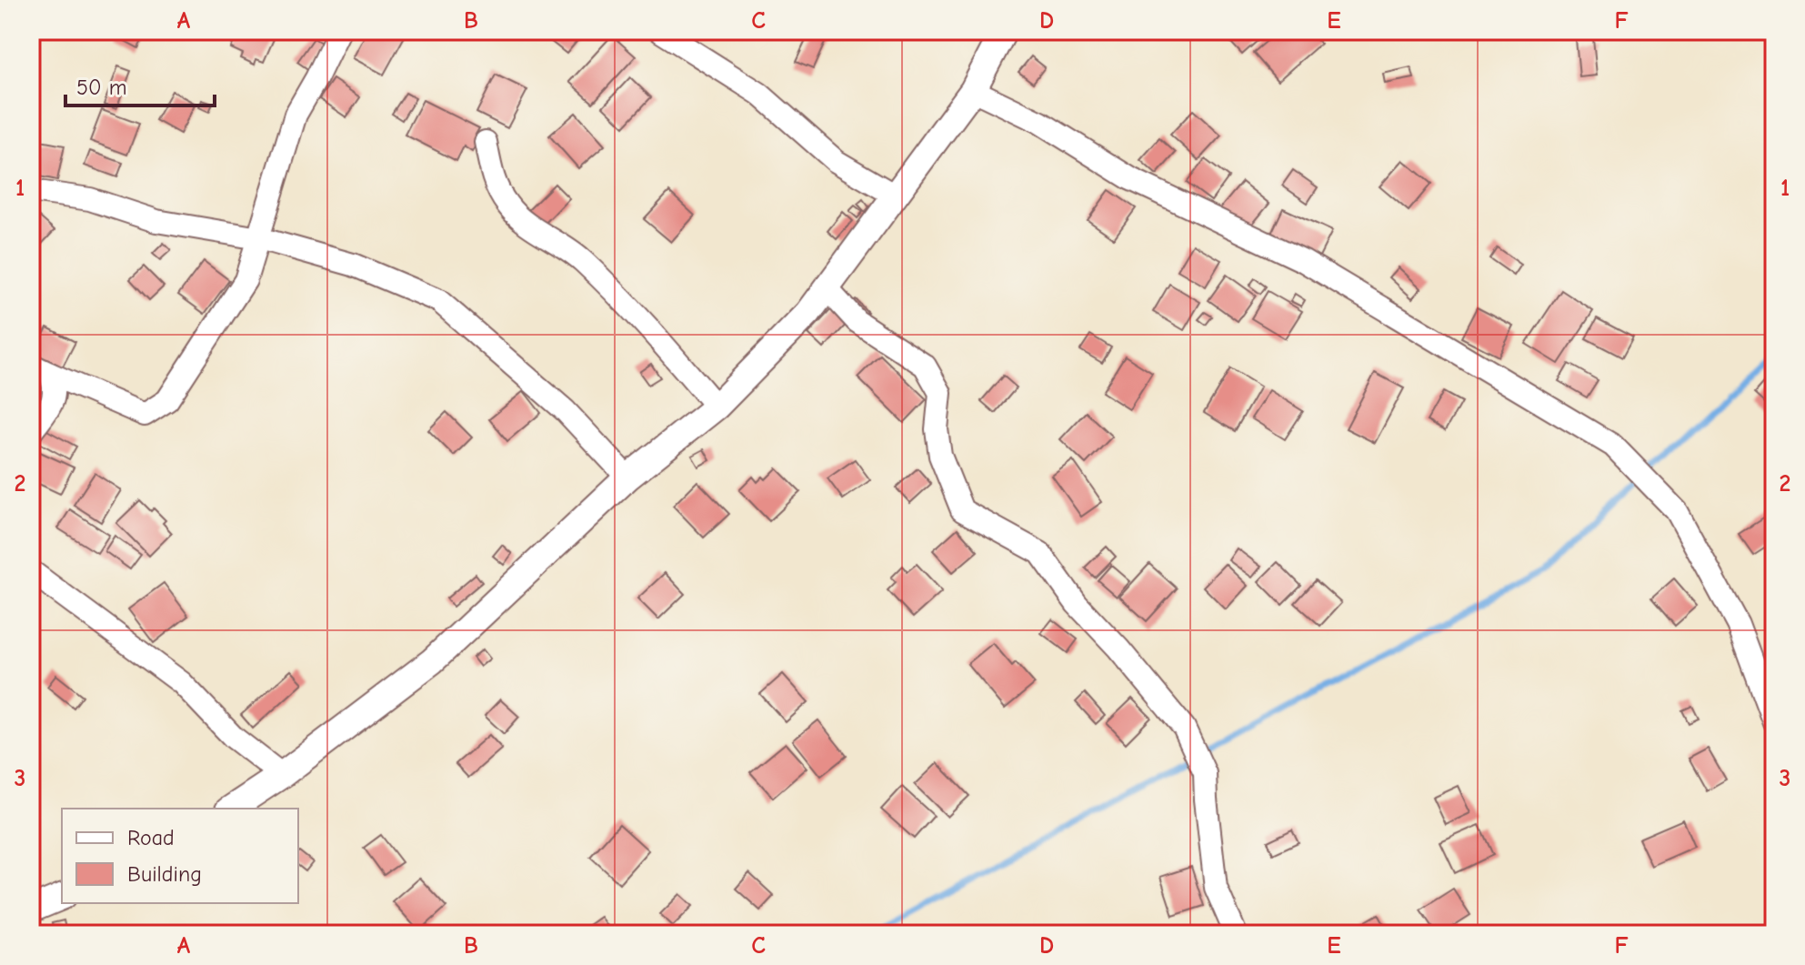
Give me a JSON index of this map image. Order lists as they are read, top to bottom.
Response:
{
  "legend": ["Road", "Building"],
  "scale_bar": "50 m",
  "grid": {
    "columns": [
      "A",
      "B",
      "C",
      "D",
      "E",
      "F"
    ],
    "rows": ["1", "2", "3"]
  }
}
